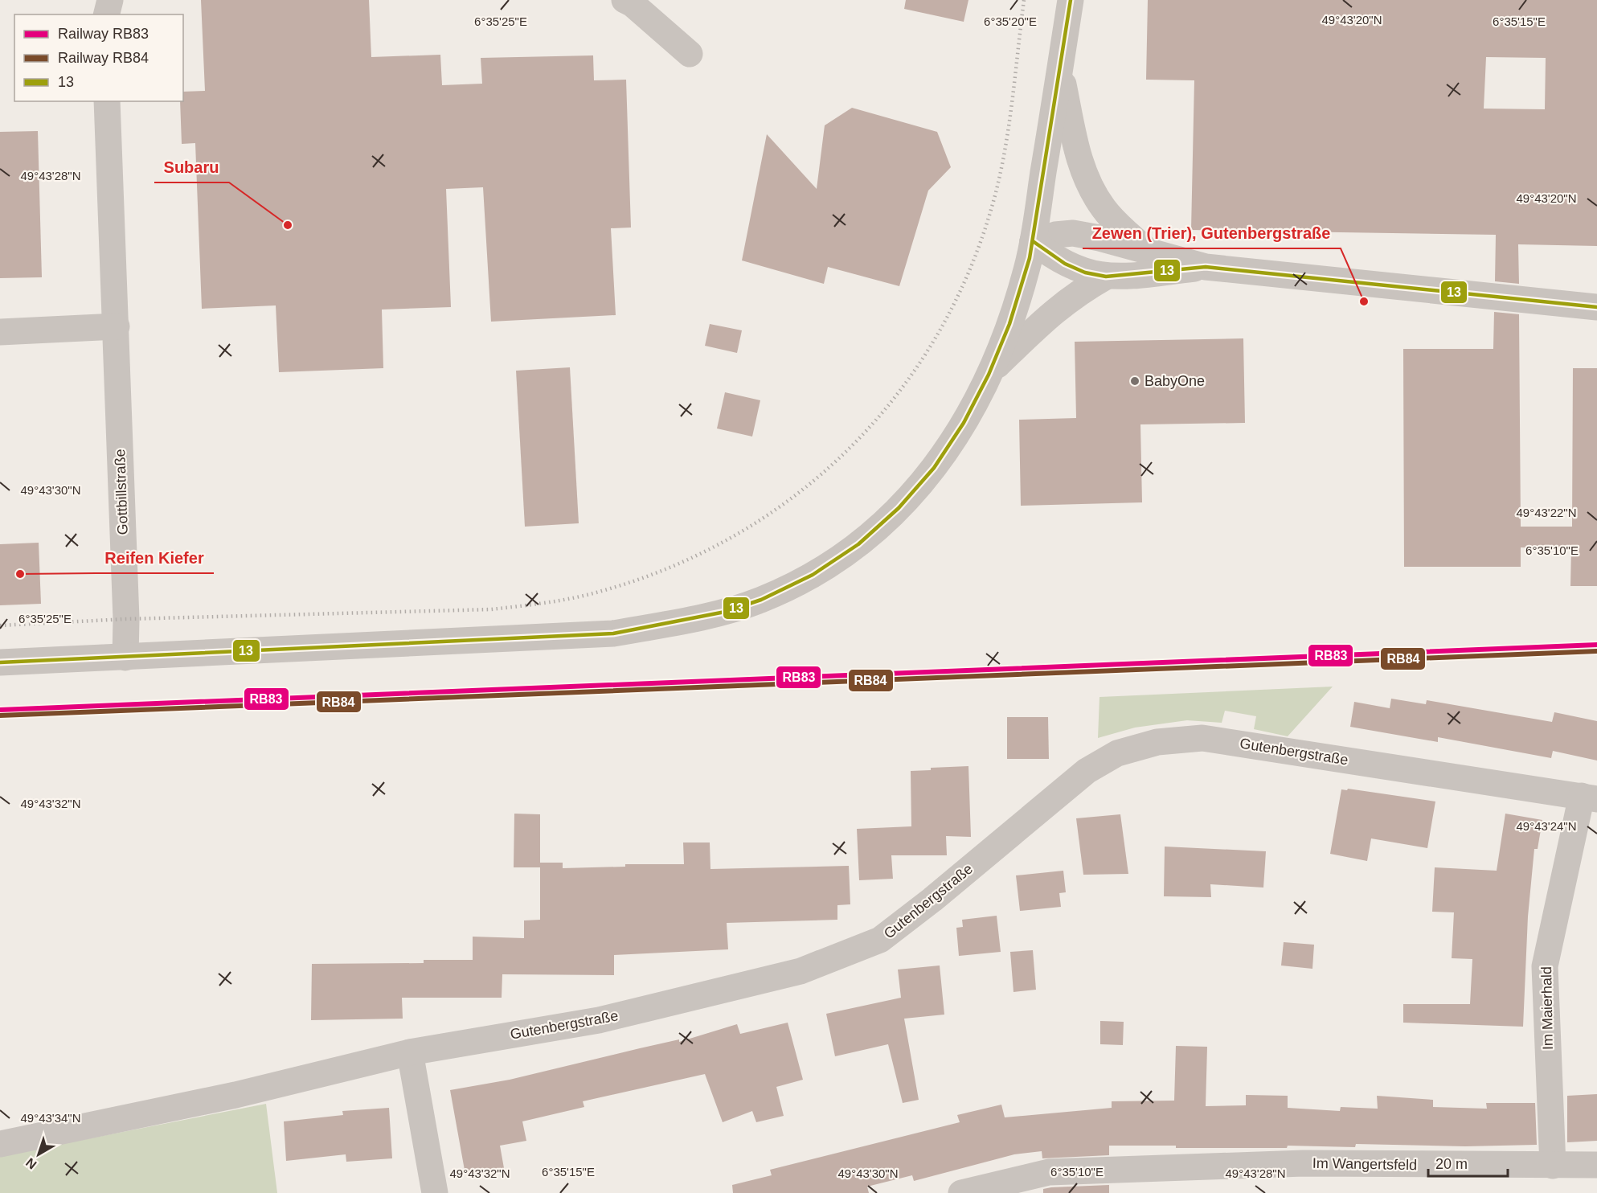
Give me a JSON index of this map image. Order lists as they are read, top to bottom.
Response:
{
  "streets": {
    "street": [
      "Gottbillstraße",
      "Gutenbergstraße",
      "Im Maierhald",
      "Im Wangertsfeld"
    ]
  },
  "crossings": [
    ["Gutenbergstraße", "Im Maierhald"],
    ["Im Maierhald", "Im Wangertsfeld"]
  ],
  "places": [
    "Subaru",
    "Zewen (Trier), Gutenbergstraße",
    "BabyOne",
    "Reifen Kiefer"
  ],
  "lines": ["transit line 13", "rail line RB83", "rail line RB84"],
  "legend": ["Railway RB83", "Railway RB84", "13"],
  "scale_bar": "20 m",
  "north": "bottom left",
  "coordinates": [
    "49°43'20\"N",
    "6°35'25\"E",
    "6°35'20\"E",
    "6°35'15\"E",
    "49°43'28\"N",
    "49°43'30\"N",
    "49°43'22\"N",
    "6°35'10\"E",
    "49°43'32\"N",
    "49°43'24\"N",
    "49°43'34\"N"
  ]
}
